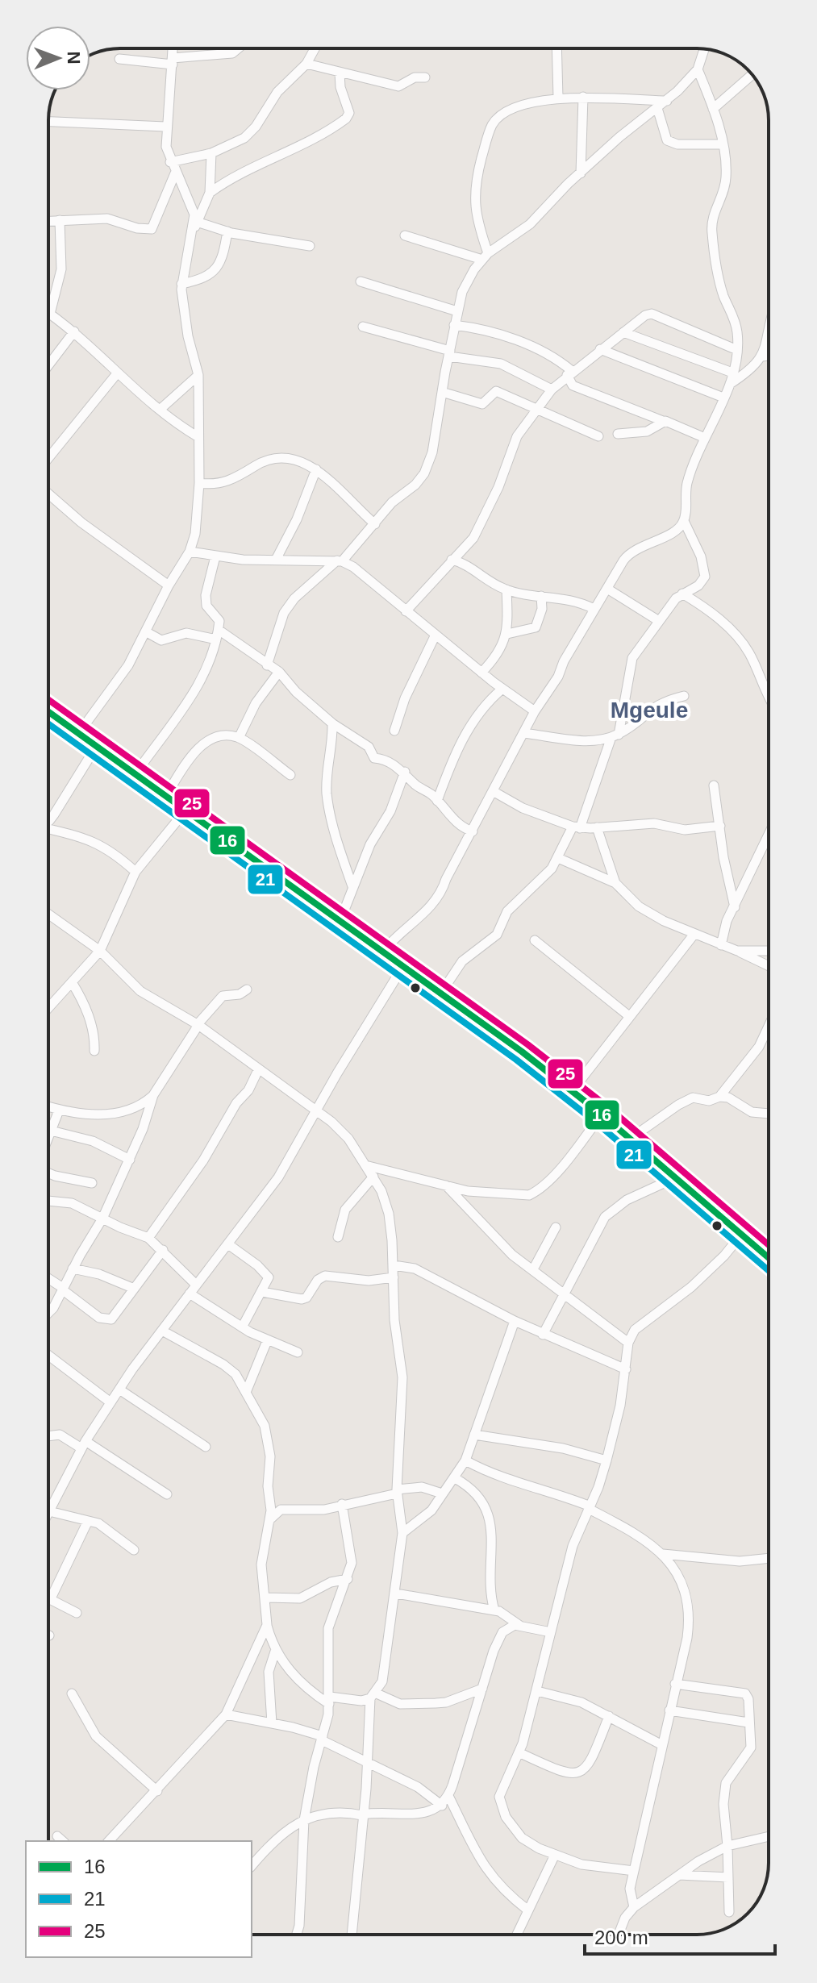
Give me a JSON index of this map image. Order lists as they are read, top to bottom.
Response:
{
  "districts": ["Mgeule"],
  "lines": ["transit line 25", "transit line 16", "transit line 21"],
  "legend": ["16", "21", "25"],
  "scale_bar": "200 m",
  "north": "right"
}
